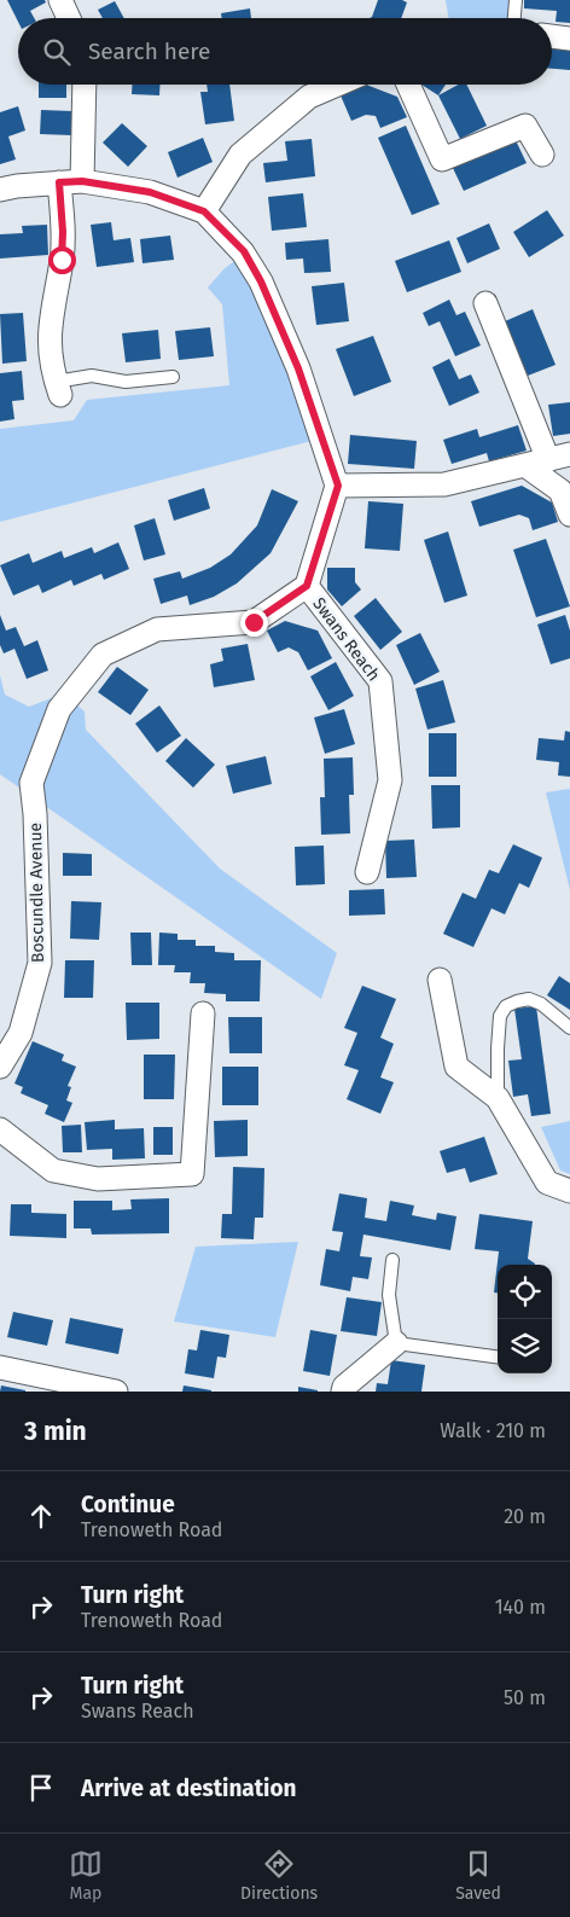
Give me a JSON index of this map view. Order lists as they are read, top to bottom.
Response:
{
  "streets": {
    "street": ["Swans Reach", "Boscundle Avenue"]
  },
  "crossings": [
    ["Swans Reach", "Boscundle Avenue"]
  ],
  "page": {
    "search": "Search here",
    "heading": ["3 min", "Walk · 210 m"],
    "list": [
      ["Continue", "Trenoweth Road", "20 m"],
      ["Turn right", "Trenoweth Road", "140 m"],
      ["Turn right", "Swans Reach", "50 m"],
      "Arrive at destination"
    ],
    "nav": ["Map", "Directions", "Saved"]
  }
}
